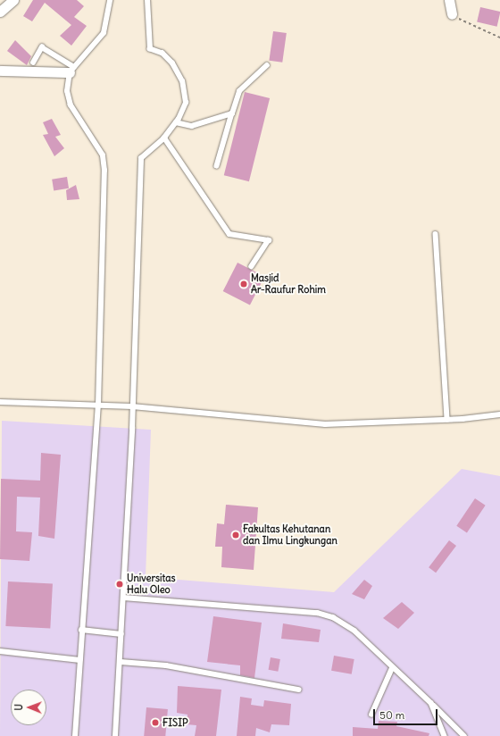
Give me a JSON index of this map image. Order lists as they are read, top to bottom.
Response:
{
  "places": [
    "Masjid Ar-Raufur Rohim",
    "Fakultas Kehutanan dan Ilmu Lingkungan",
    "Universitas Halu Oleo",
    "FISIP"
  ],
  "scale_bar": "50 m",
  "north": "left"
}
